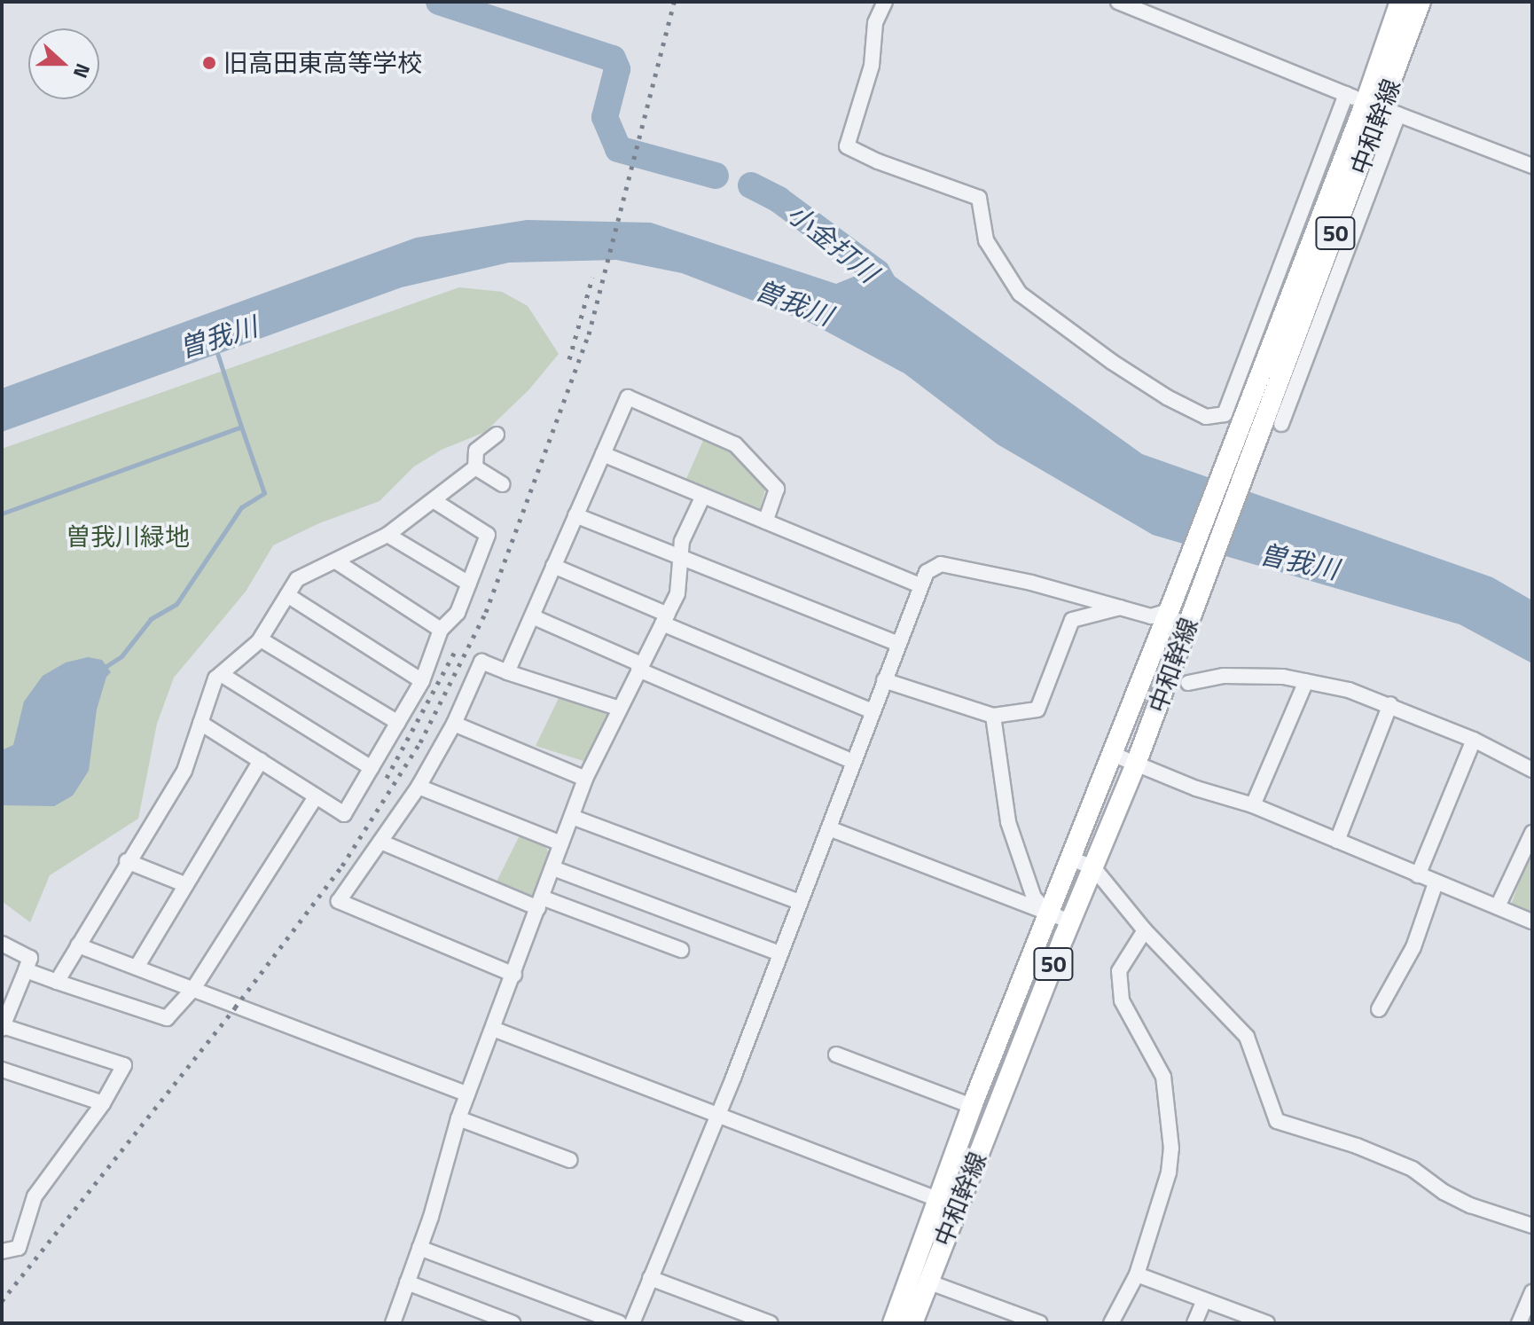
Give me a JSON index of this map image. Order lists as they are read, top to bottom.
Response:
{
  "streets": {
    "main road": ["中和幹線", "50"]
  },
  "water": ["小金打川", "曽我川"],
  "parks": ["曽我川緑地"],
  "places": ["旧高田東高等学校"],
  "north": "right"
}
